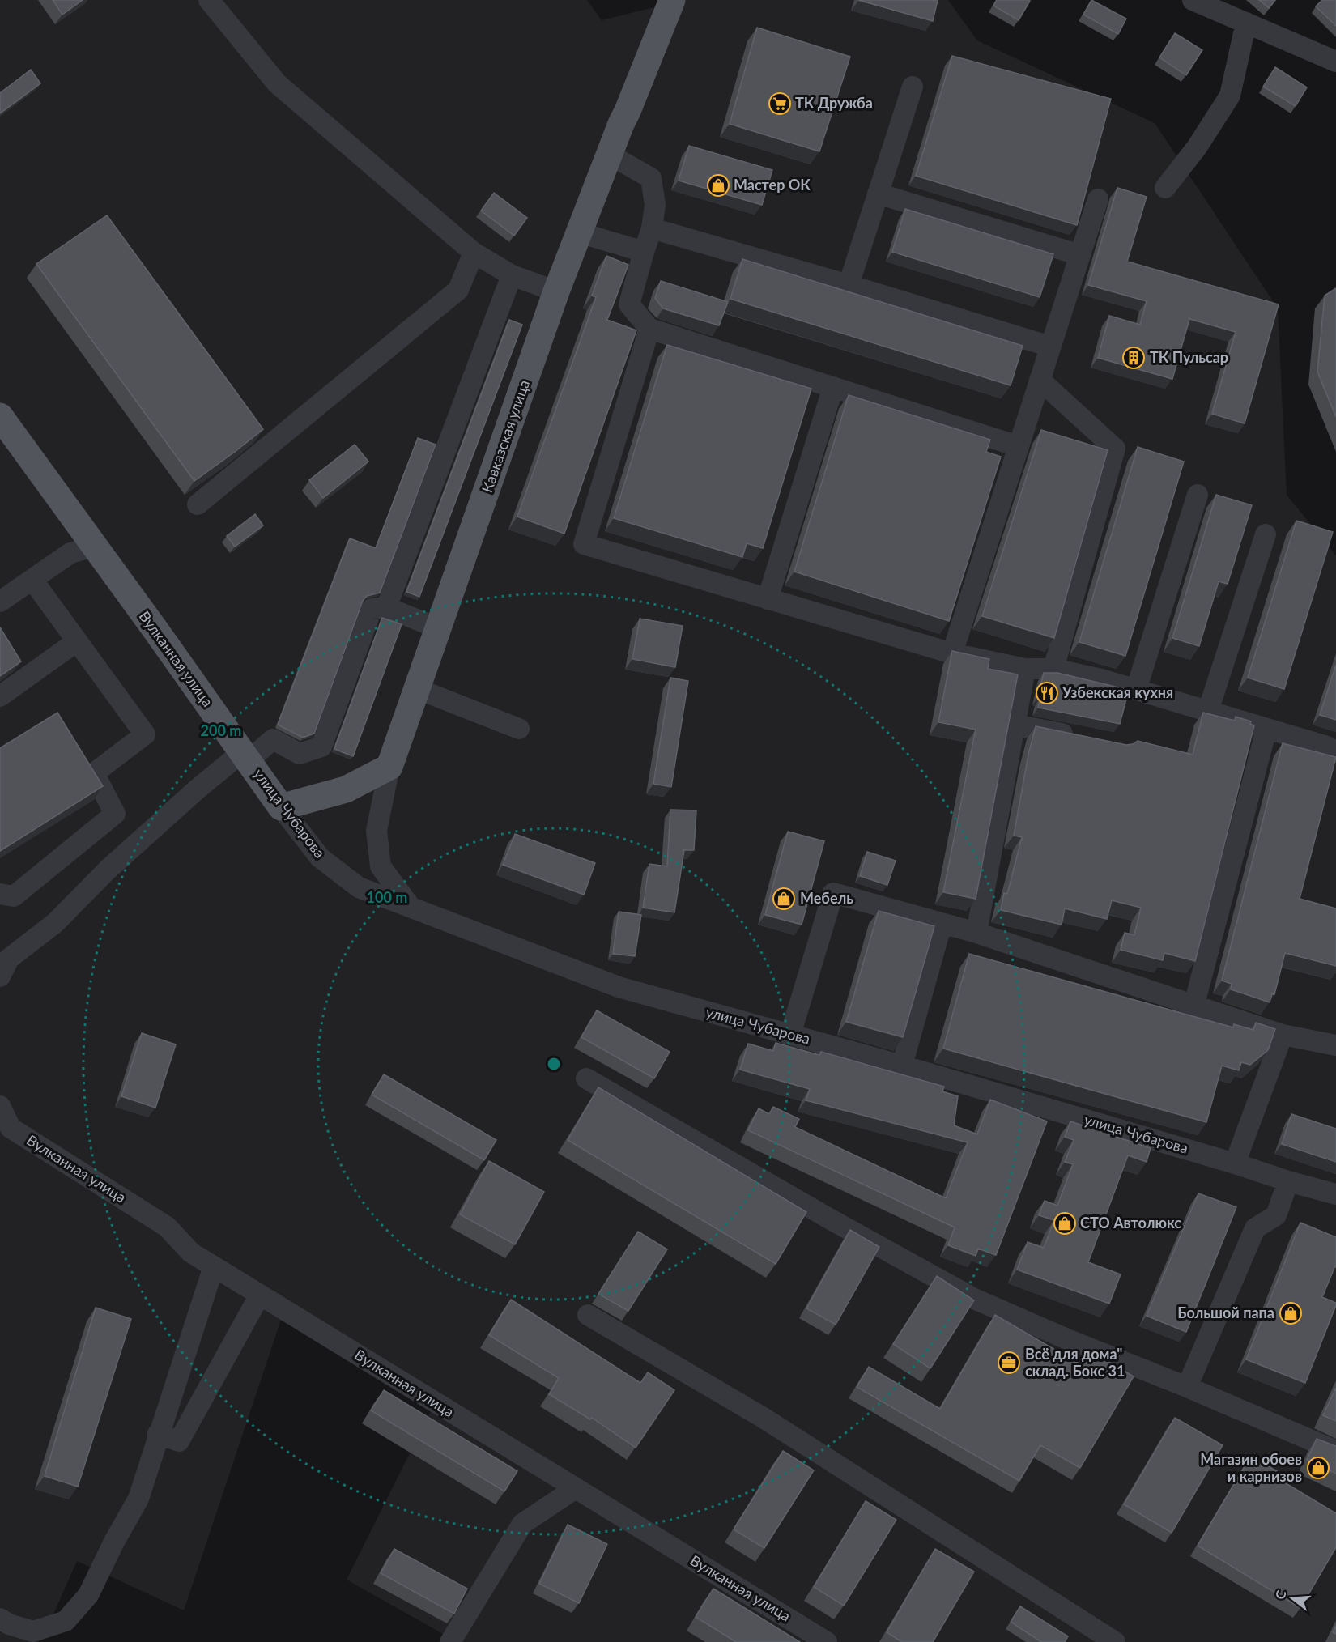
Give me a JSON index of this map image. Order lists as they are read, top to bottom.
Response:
{
  "streets": {
    "main road": ["Кавказская улица", "Вулканная улица", "улица Чубарова"]
  },
  "crossings": [
    ["Вулканная улица", "улица Чубарова"]
  ],
  "places": {
    "supermarket": ["ТК Дружба"],
    "shop": [
      "Мастер ОК",
      "Мебель",
      "СТО Автолюкс",
      "Большой папа",
      "Магазин обоев и карнизов"
    ],
    "building": ["ТК Пульсар"],
    "restaurant": ["Узбекская кухня"],
    "office": ["Всё для дома\" склад. Бокс 31"]
  },
  "north": "left",
  "rings": ["200 m", "100 m"]
}
